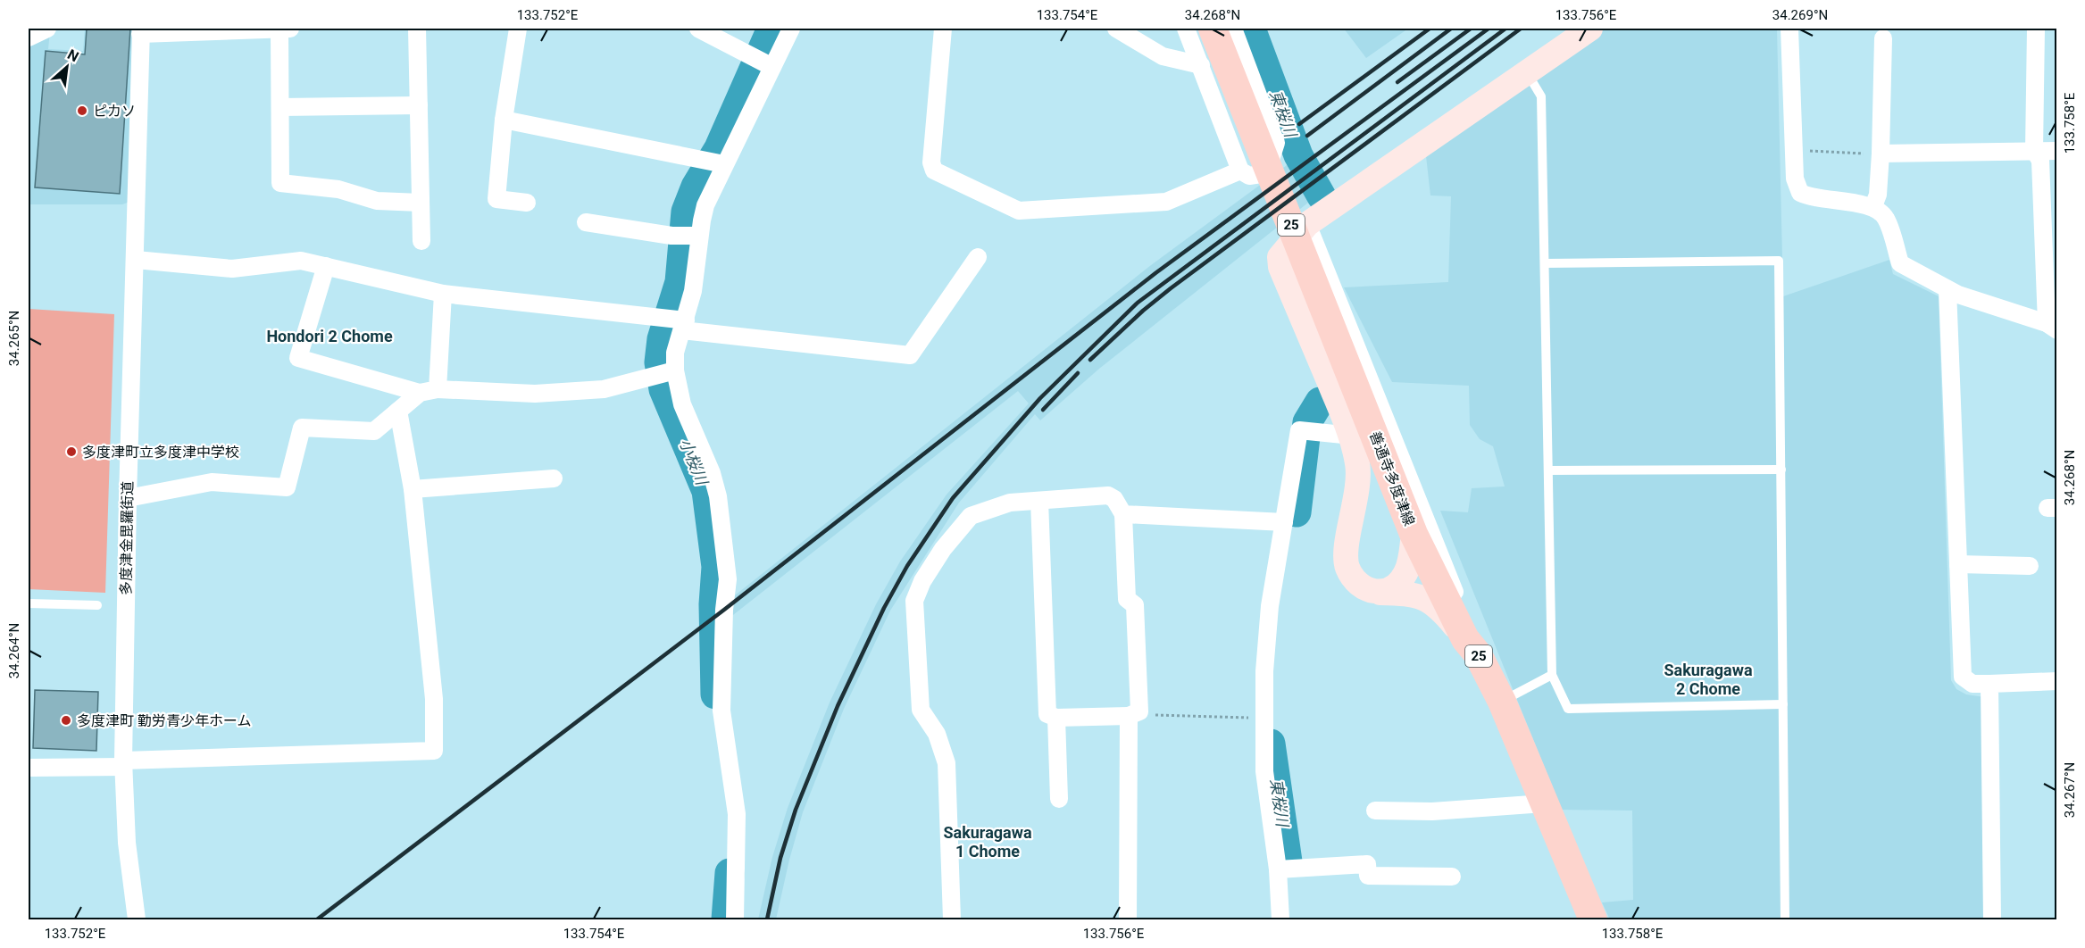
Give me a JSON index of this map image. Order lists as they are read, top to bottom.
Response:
{
  "streets": {
    "main road": ["25", "善通寺多度津線"],
    "street": ["多度津金毘羅街道"]
  },
  "districts": ["Hondori 2 Chome", "Sakuragawa 2 Chome", "Sakuragawa 1 Chome"],
  "water": ["東桜川", "小桜川"],
  "places": ["ピカソ", "多度津町立多度津中学校", "多度津町 勤労青少年ホーム"],
  "north": "top right",
  "coordinates": [
    "133.752°E",
    "133.754°E",
    "34.268°N",
    "133.756°E",
    "34.269°N",
    "133.758°E",
    "34.265°N",
    "34.264°N",
    "34.267°N"
  ]
}
